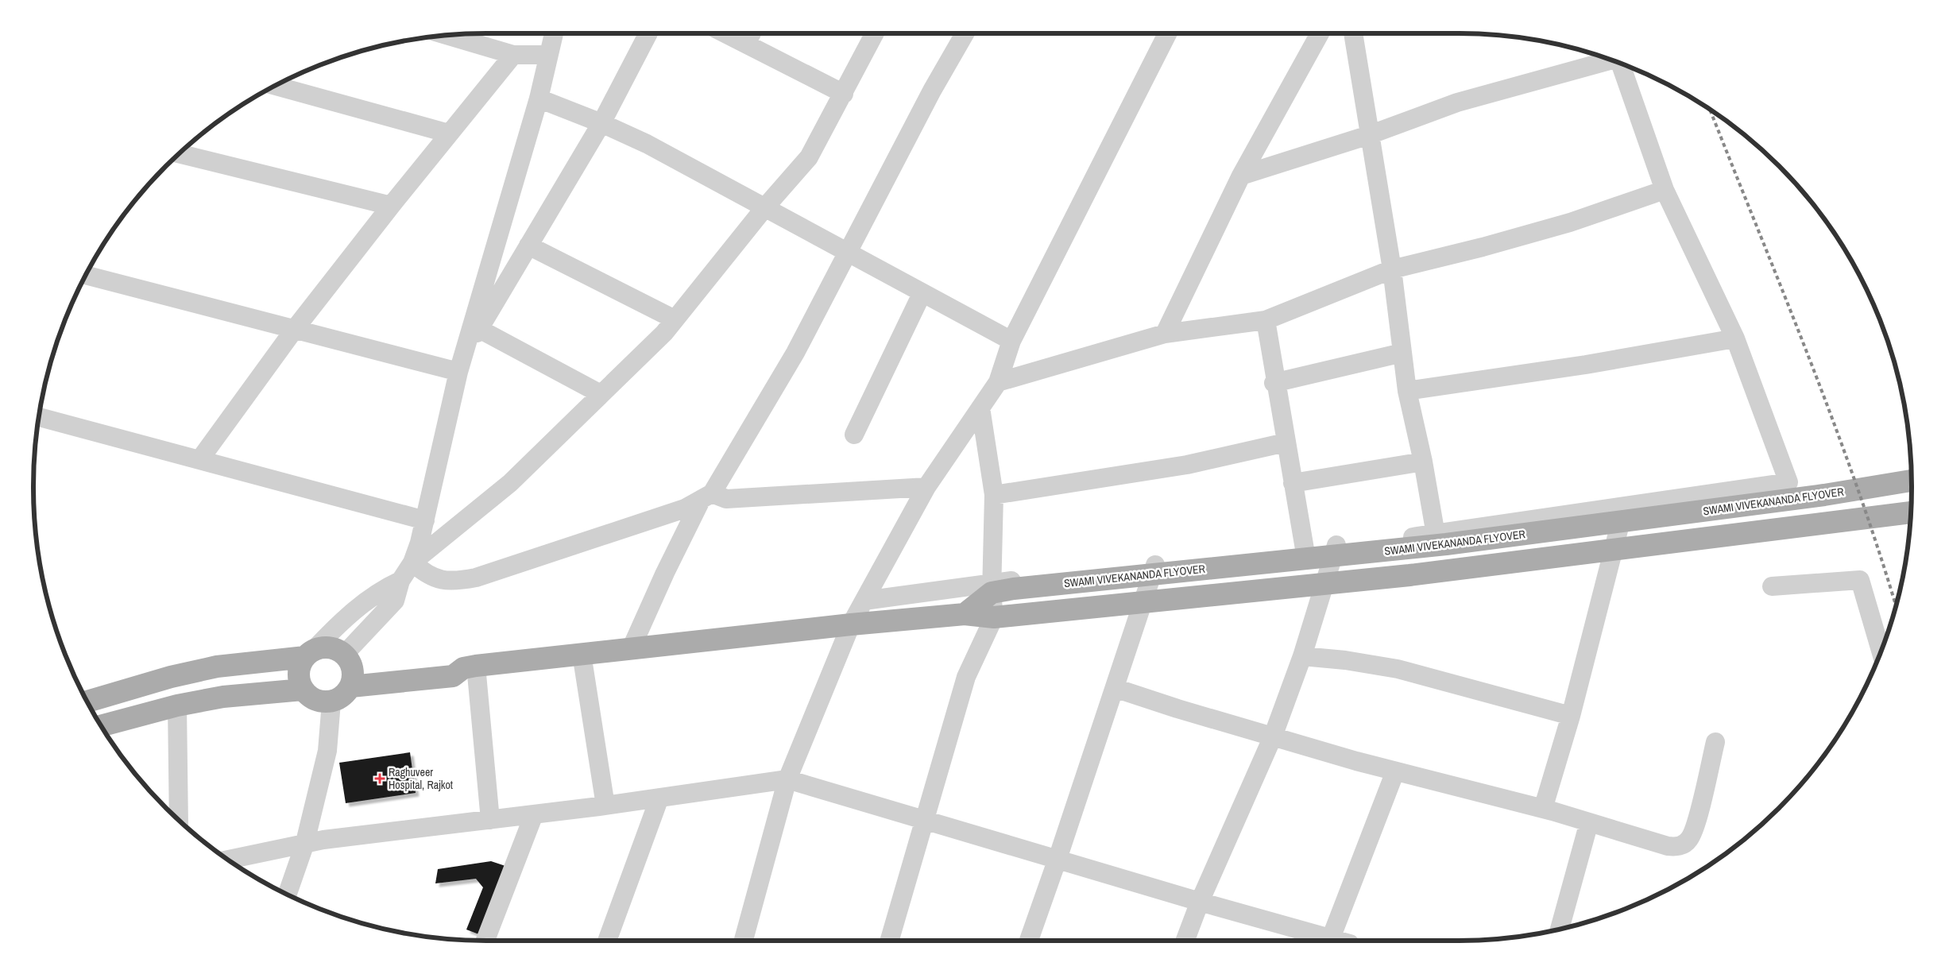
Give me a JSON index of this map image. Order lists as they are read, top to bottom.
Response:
{
  "streets": {
    "main road": ["SWAMI VIVEKANANDA FLYOVER"]
  },
  "places": {
    "health": ["Raghuveer Hospital, Rajkot"]
  }
}
